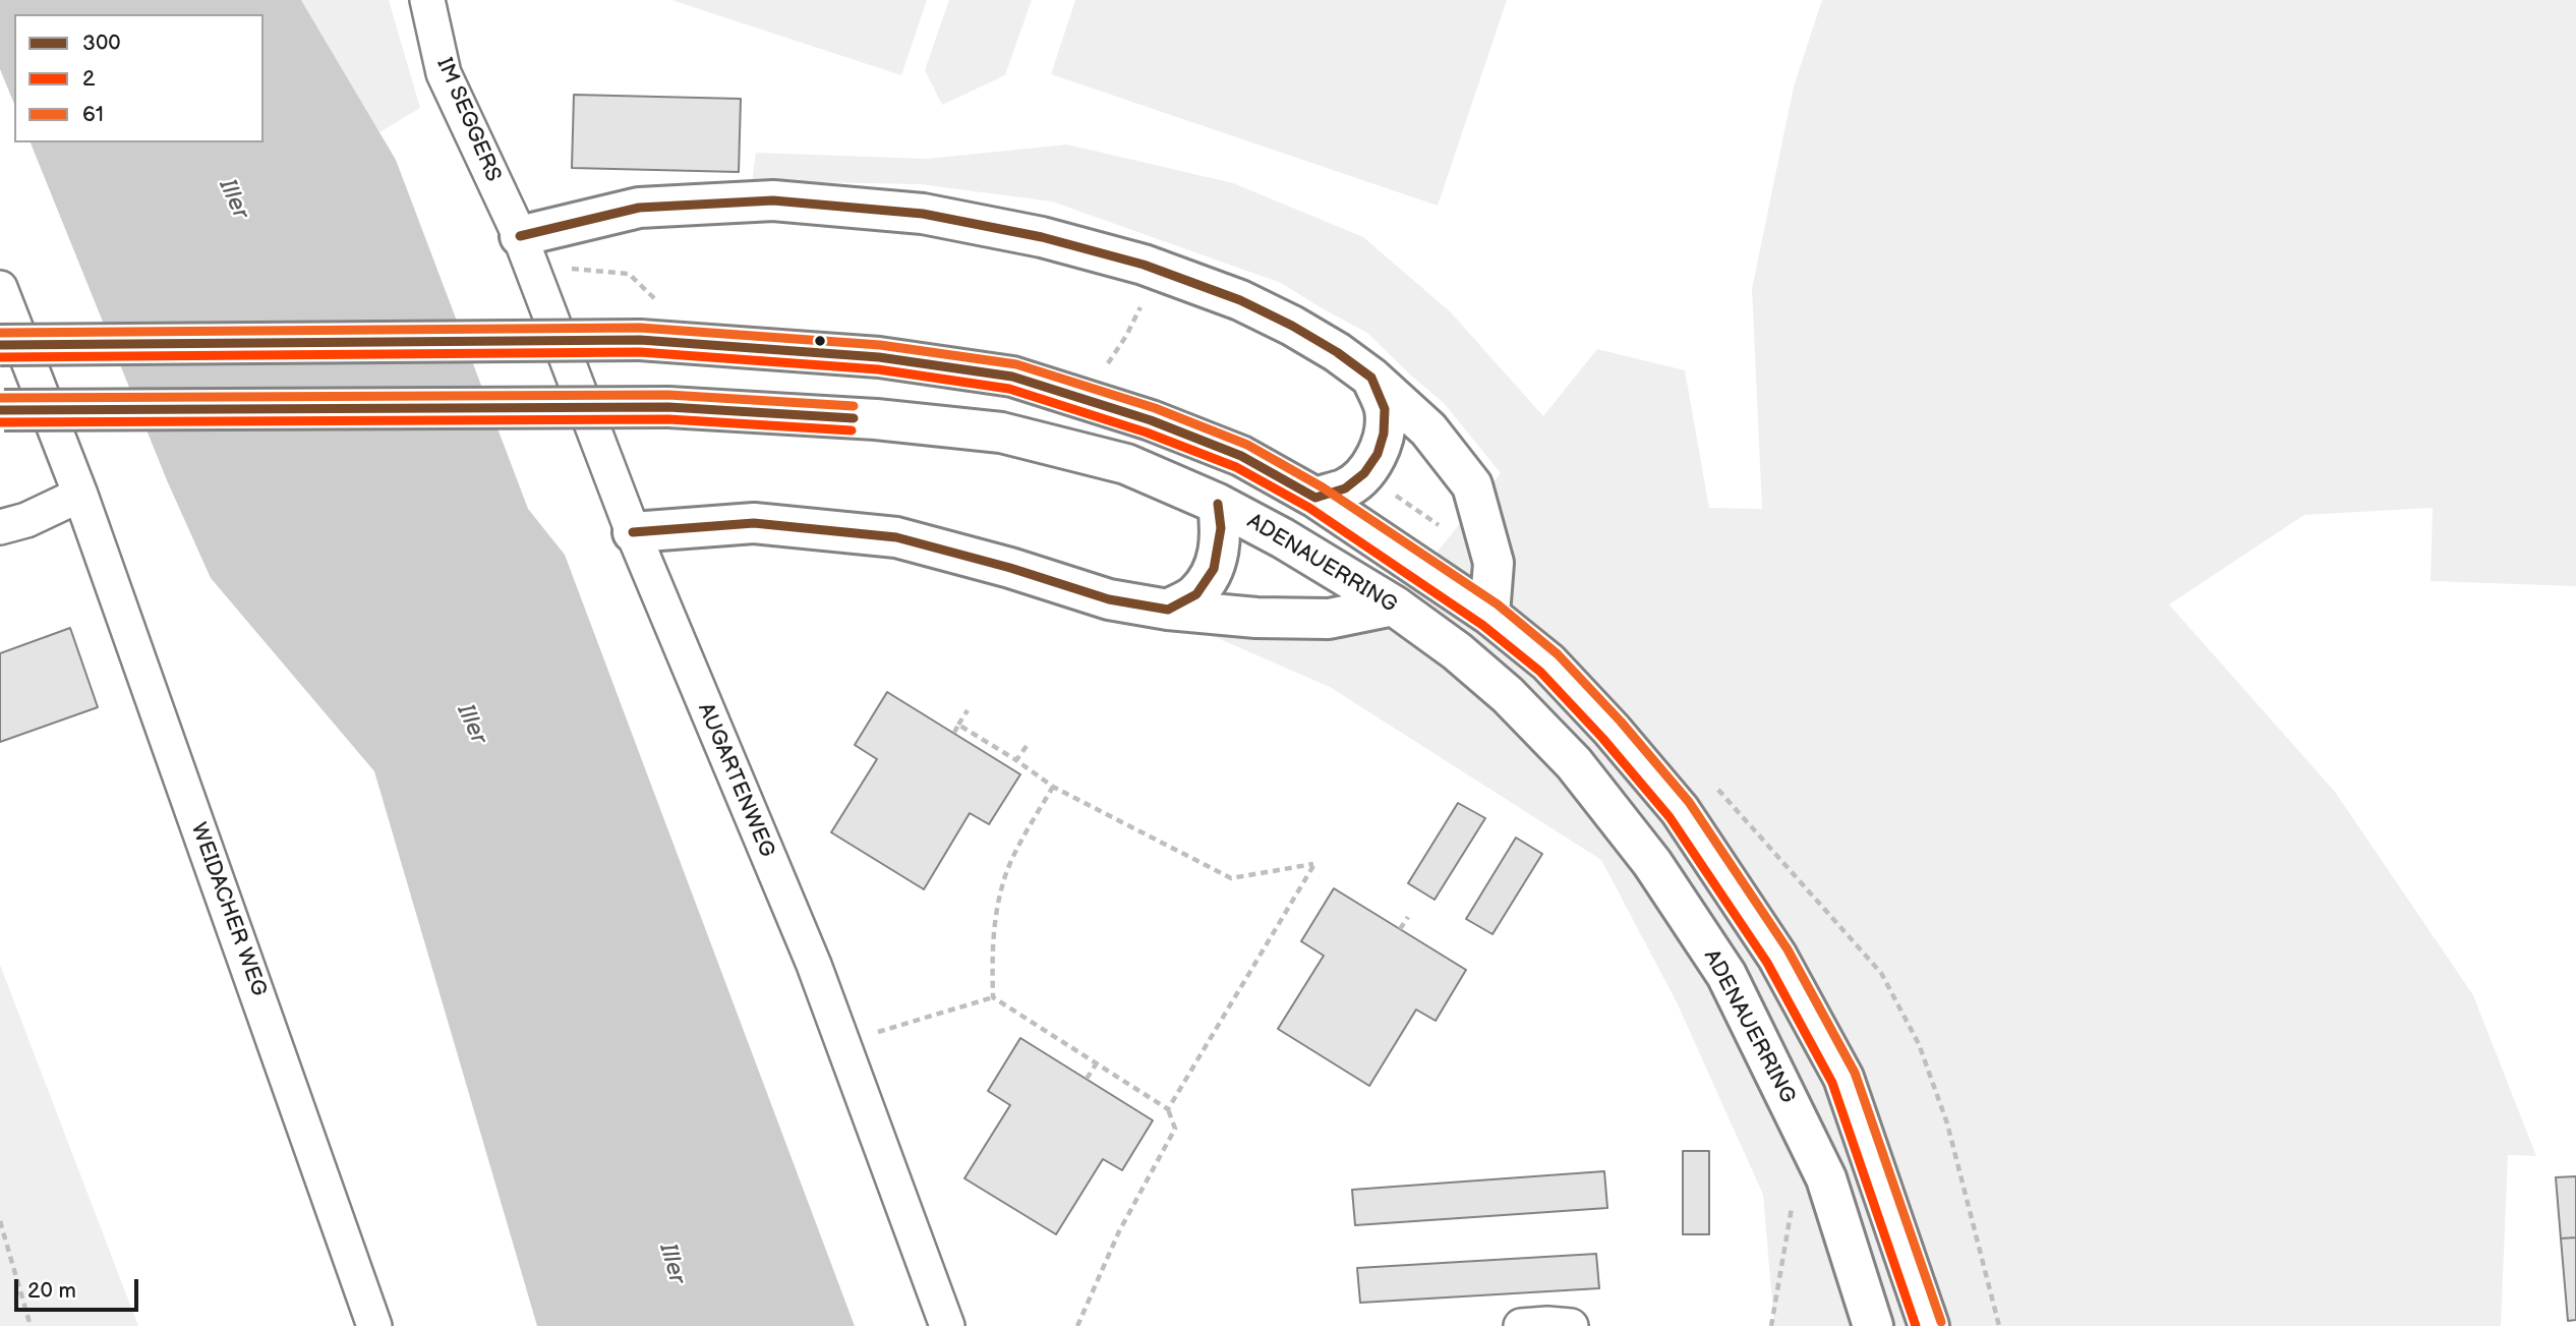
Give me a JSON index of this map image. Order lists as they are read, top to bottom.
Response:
{
  "streets": {
    "main road": ["ADENAUERRING"],
    "street": ["IM SEGGERS", "AUGARTENWEG", "WEIDACHER WEG"]
  },
  "crossings": [
    ["IM SEGGERS", "AUGARTENWEG"]
  ],
  "water": ["Iller"],
  "lines": ["transit line 300", "transit line 61", "transit line 2"],
  "legend": ["300", "2", "61"],
  "scale_bar": "20 m"
}
